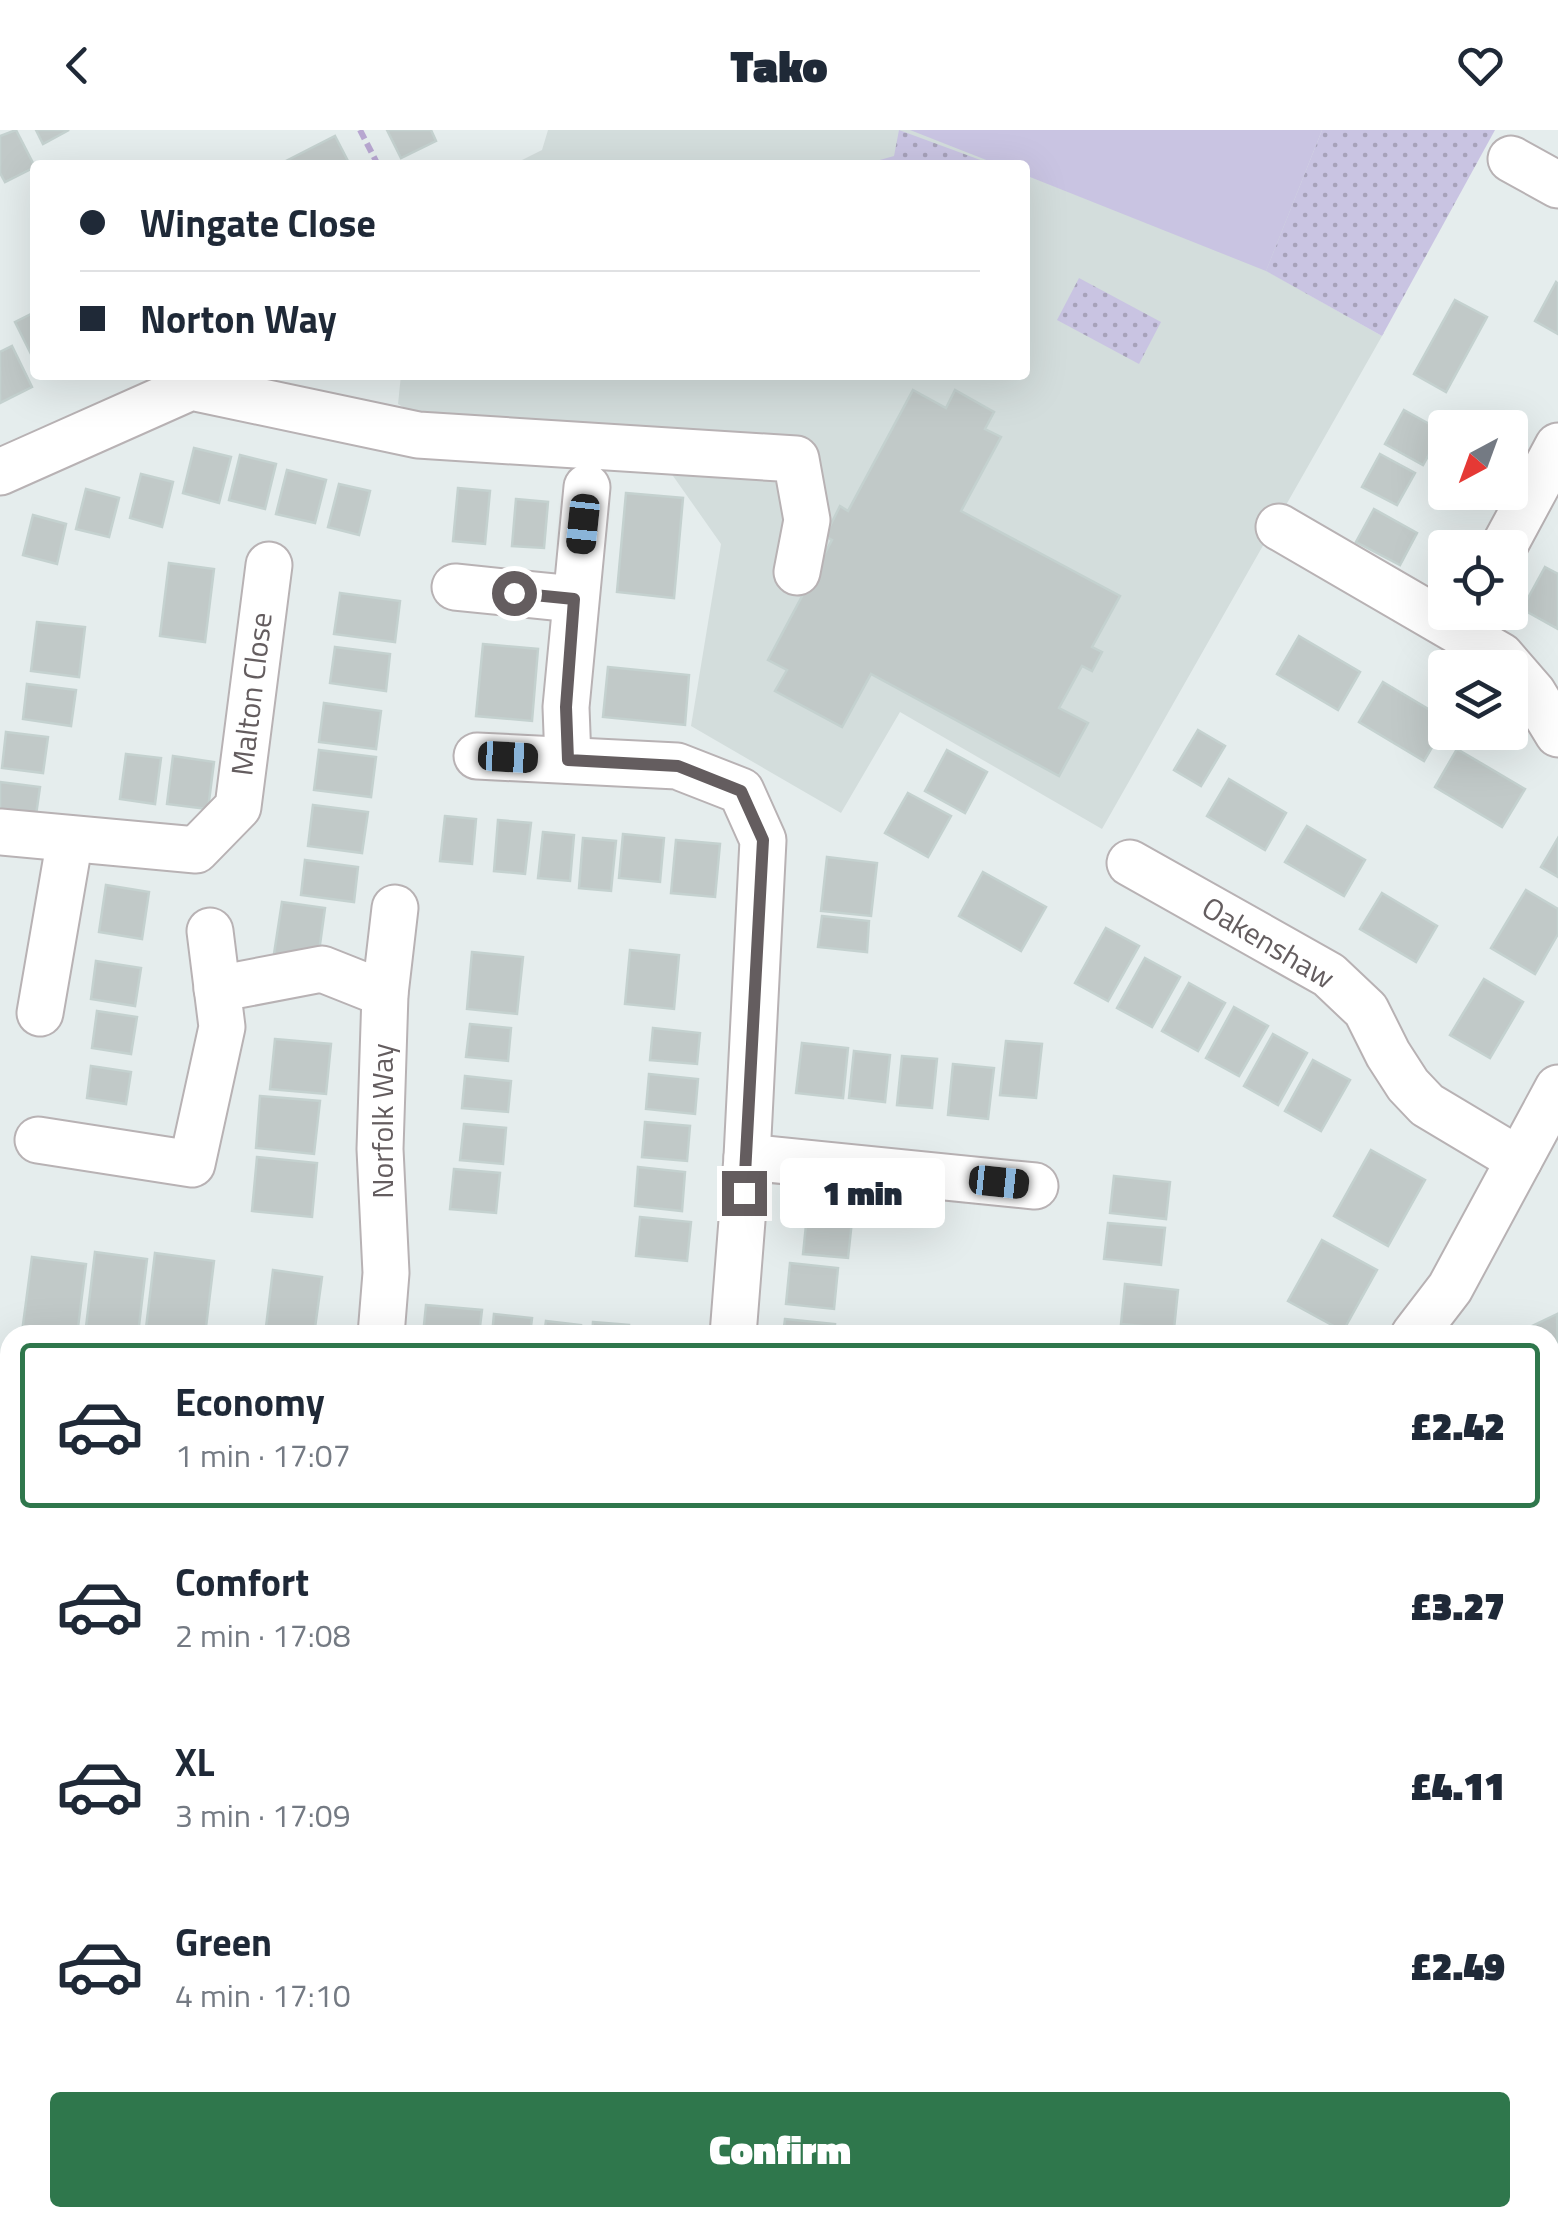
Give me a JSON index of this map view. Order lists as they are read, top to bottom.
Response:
{
  "streets": {
    "street": ["Malton Close", "Oakenshaw", "Norfolk Way"]
  },
  "north": "bottom left",
  "page": {
    "header": "Tako",
    "banner": ["Wingate Close", "Norton Way"],
    "bubble": "1 min",
    "list": [
      {
        "name": "Economy",
        "note": "1 min · 17:07",
        "value": "£2.42"
      },
      {
        "name": "Comfort",
        "note": "2 min · 17:08",
        "value": "£3.27"
      },
      {
        "name": "XL",
        "note": "3 min · 17:09",
        "value": "£4.11"
      },
      {
        "name": "Green",
        "note": "4 min · 17:10",
        "value": "£2.49"
      }
    ],
    "buttons": "Confirm"
  }
}
